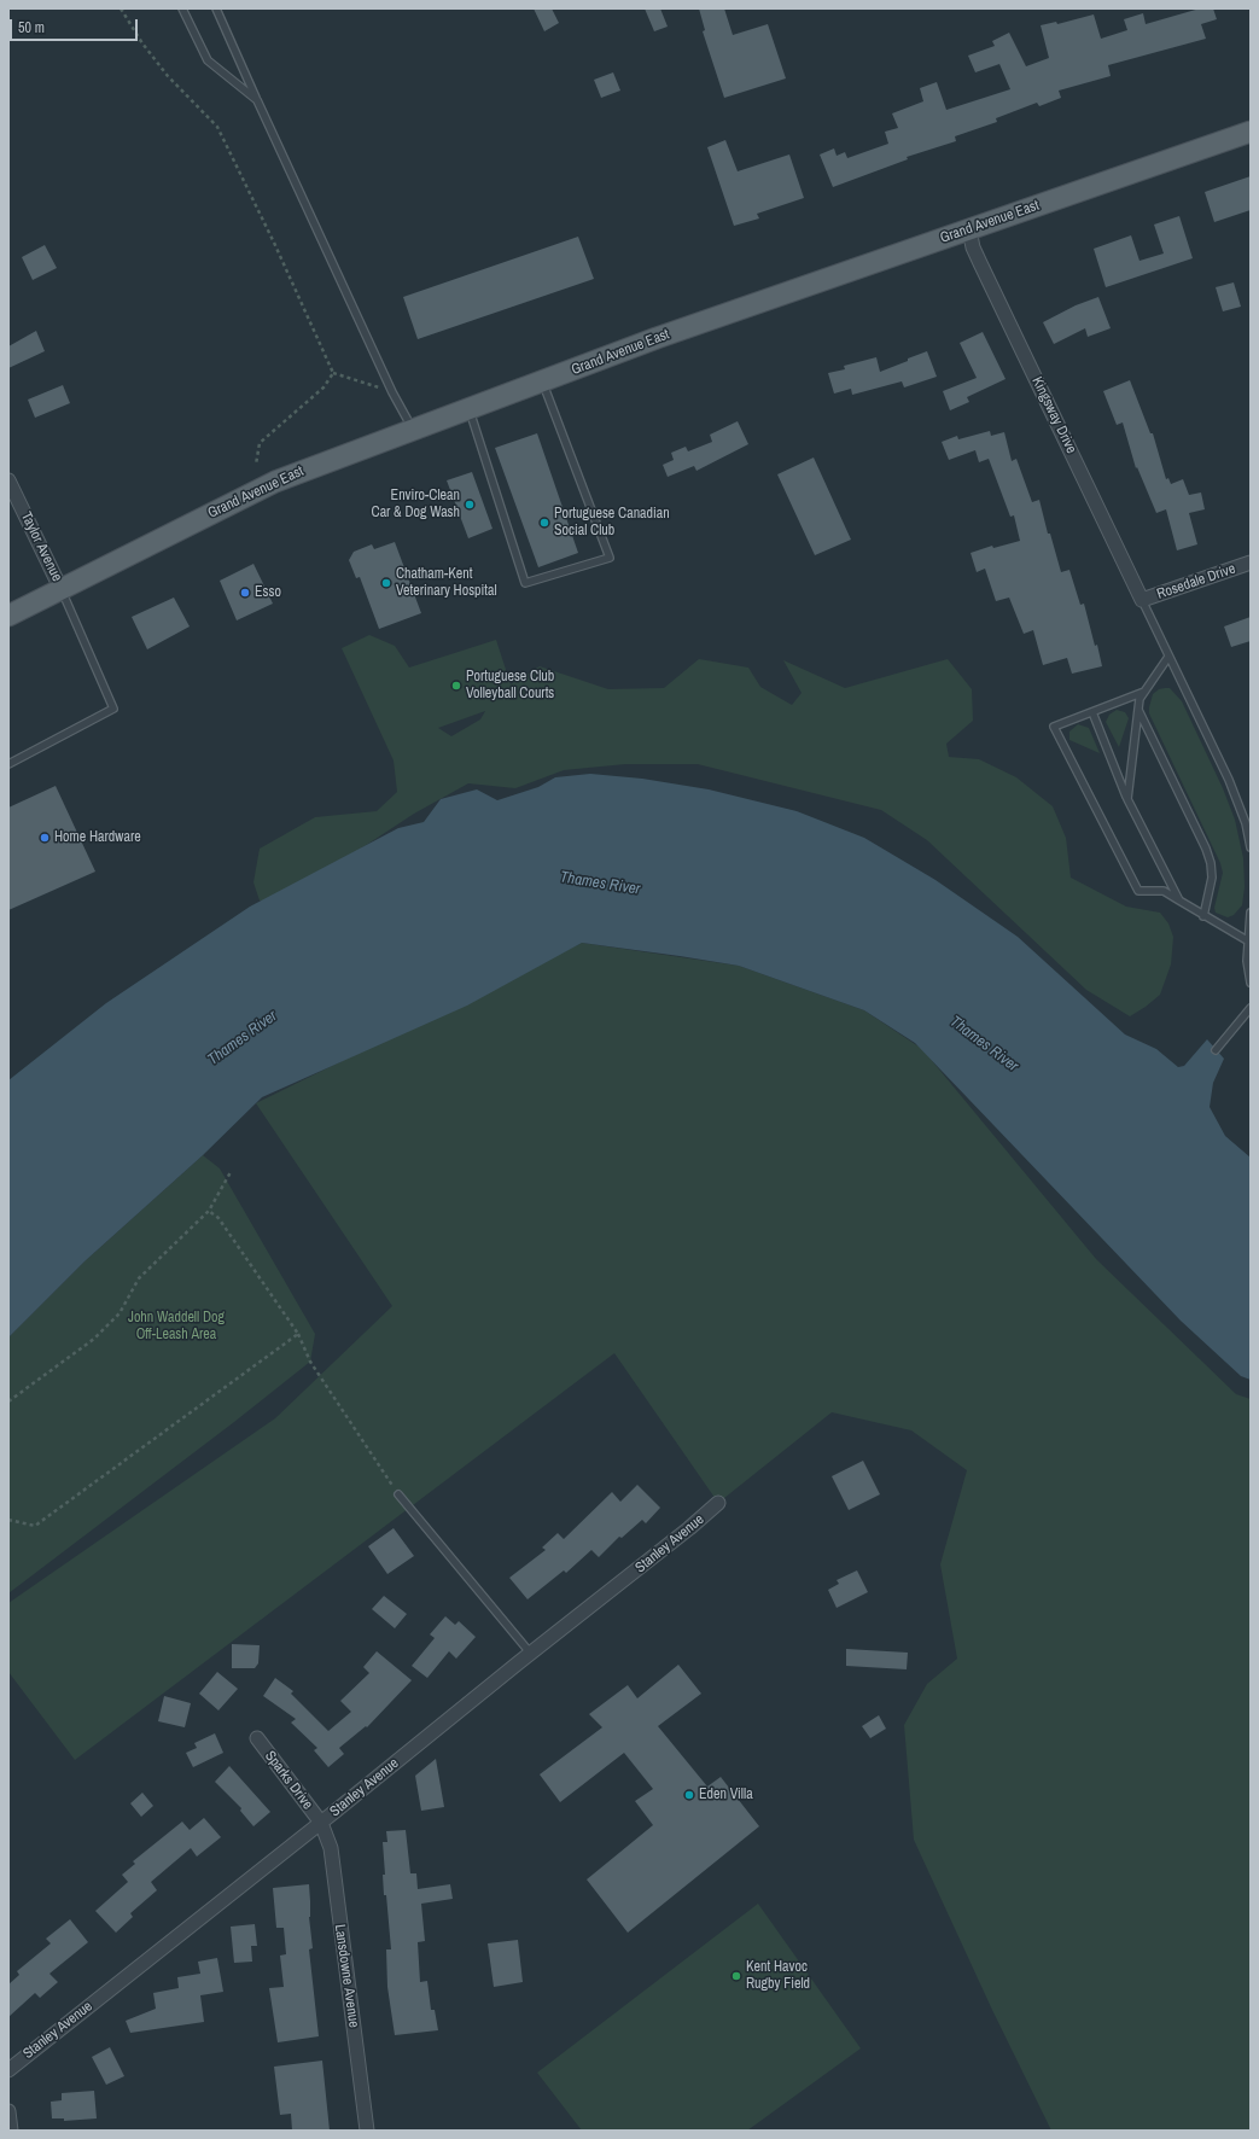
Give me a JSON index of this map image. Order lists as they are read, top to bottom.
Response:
{
  "streets": {
    "main road": ["Grand Avenue East"],
    "street": [
      "Kingsway Drive",
      "Taylor Avenue",
      "Rosedale Drive",
      "Stanley Avenue",
      "Sparks Drive",
      "Lansdowne Avenue"
    ]
  },
  "crossings": [
    ["Grand Avenue East", "Kingsway Drive"],
    ["Grand Avenue East", "Taylor Avenue"],
    ["Kingsway Drive", "Rosedale Drive"],
    ["Stanley Avenue", "Sparks Drive"],
    ["Stanley Avenue", "Lansdowne Avenue"],
    ["Sparks Drive", "Lansdowne Avenue"]
  ],
  "water": ["Thames River"],
  "parks": ["John Waddell Dog Off-Leash Area"],
  "places": [
    "Enviro-Clean Car & Dog Wash",
    "Portuguese Canadian Social Club",
    "Chatham-Kent Veterinary Hospital",
    "Esso",
    "Portuguese Club Volleyball Courts",
    "Home Hardware",
    "Eden Villa",
    "Kent Havoc Rugby Field"
  ],
  "scale_bar": "50 m"
}
